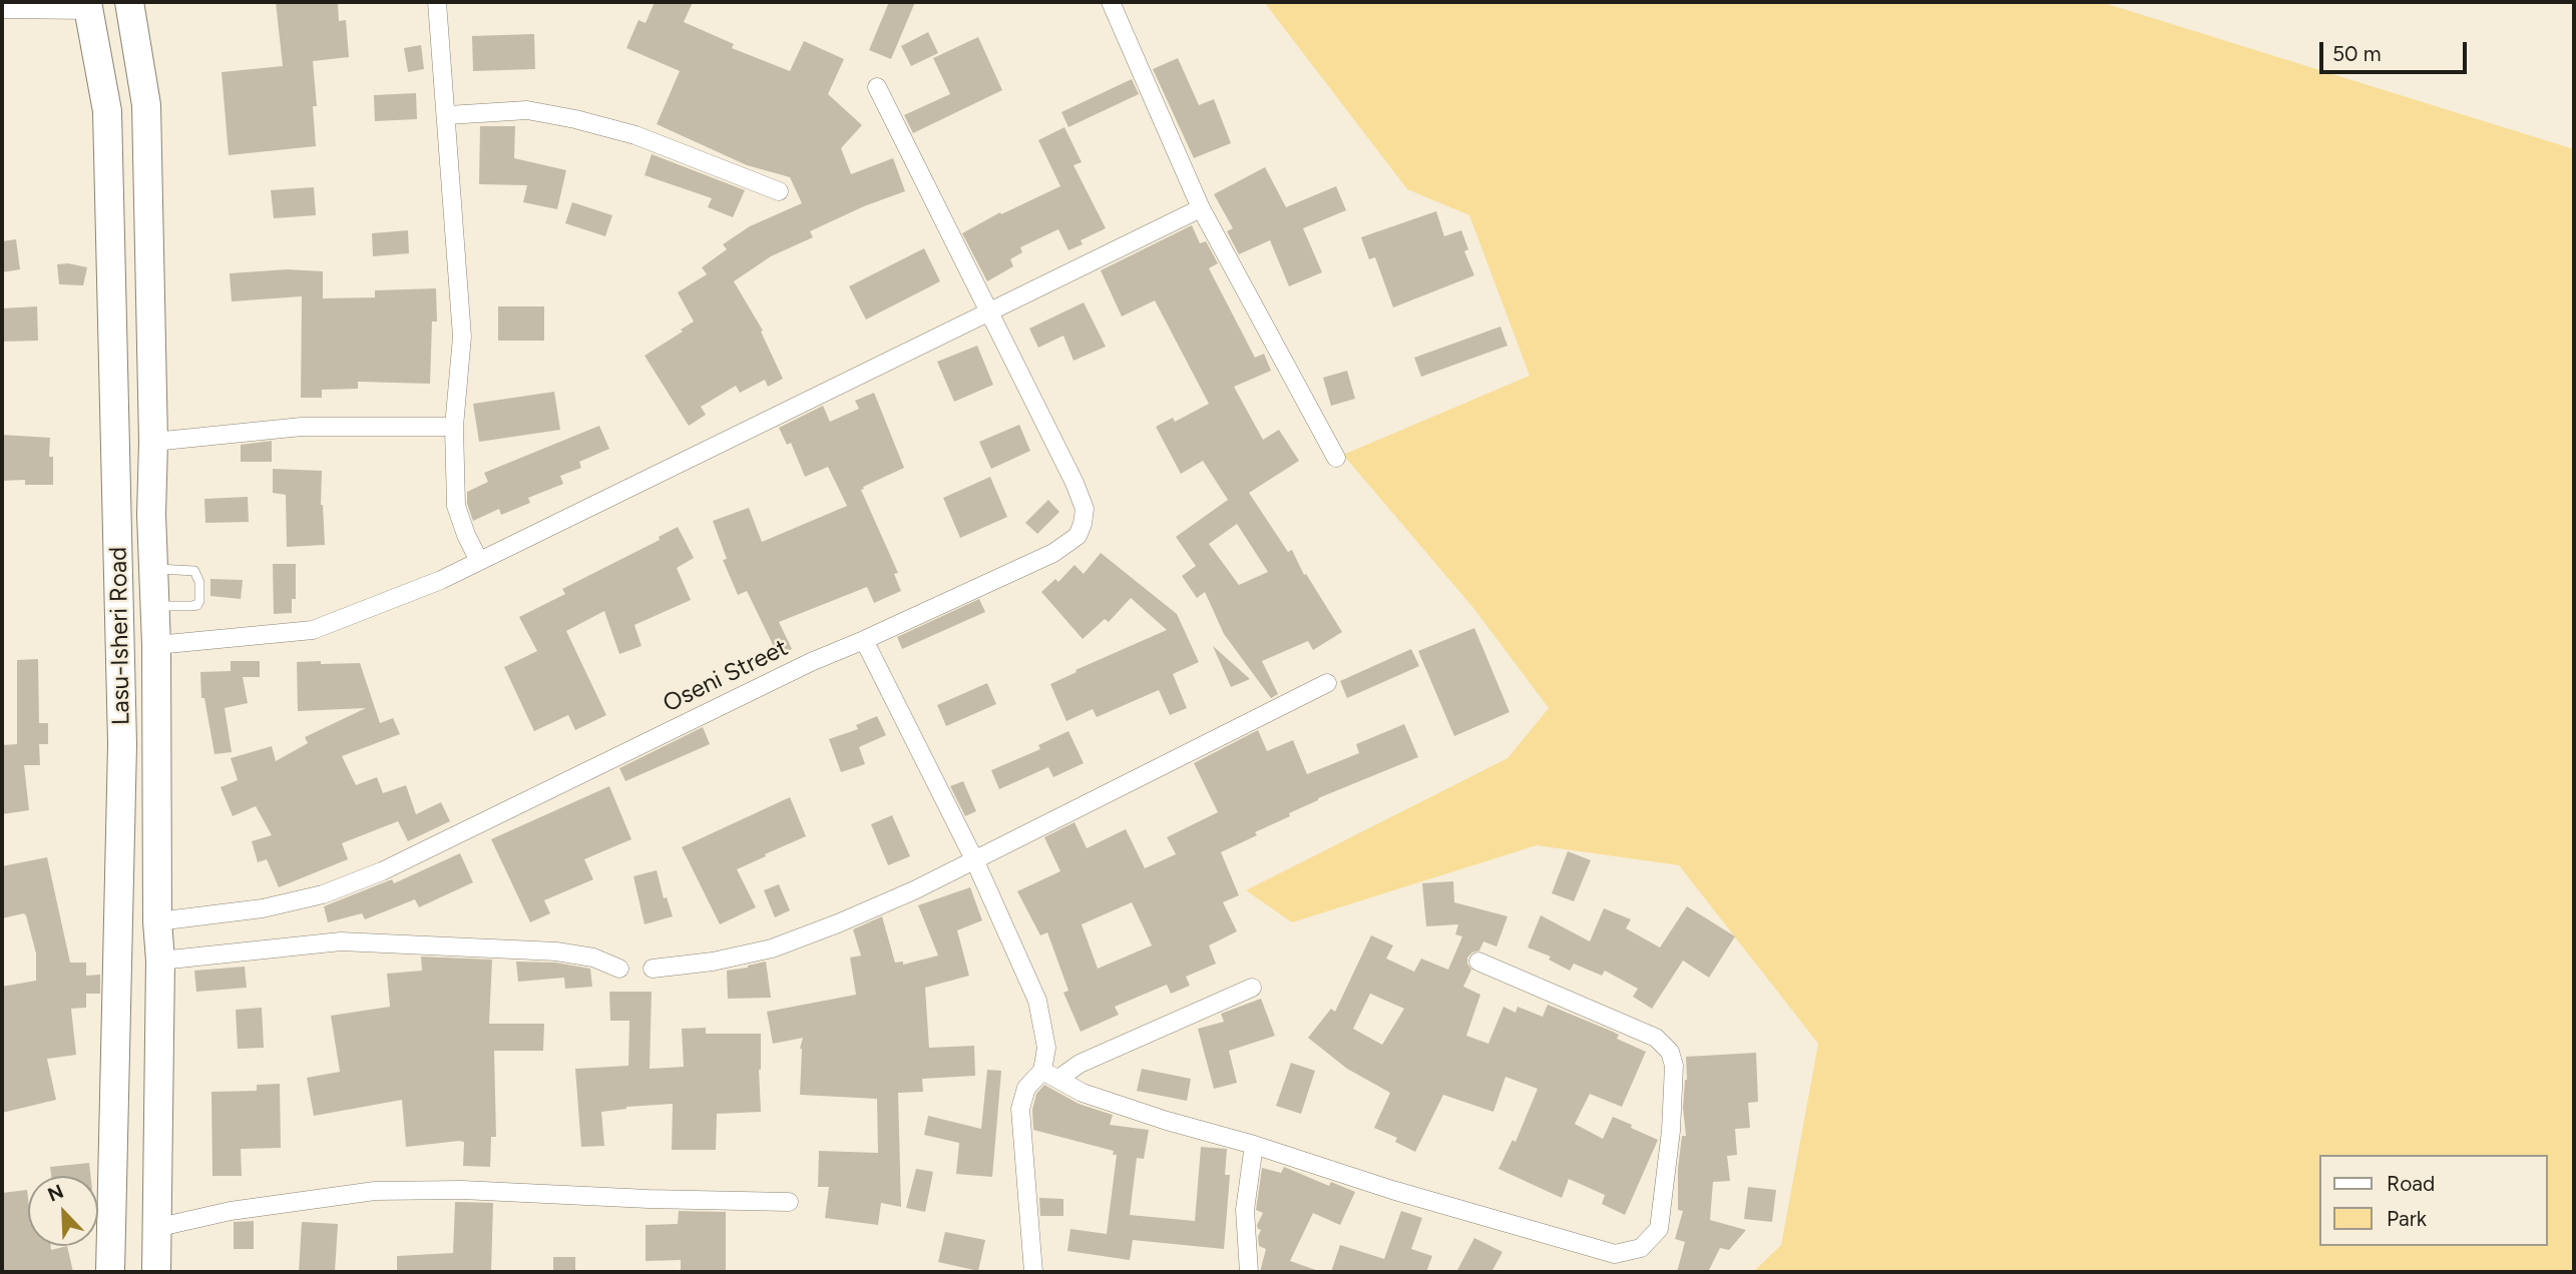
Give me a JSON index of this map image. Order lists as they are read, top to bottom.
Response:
{
  "streets": {
    "main road": ["Lasu-Isheri Road"],
    "street": ["Oseni Street"]
  },
  "crossings": [
    ["Lasu-Isheri Road", "Oseni Street"]
  ],
  "legend": ["Road", "Park"],
  "scale_bar": "50 m",
  "north": "top left"
}
